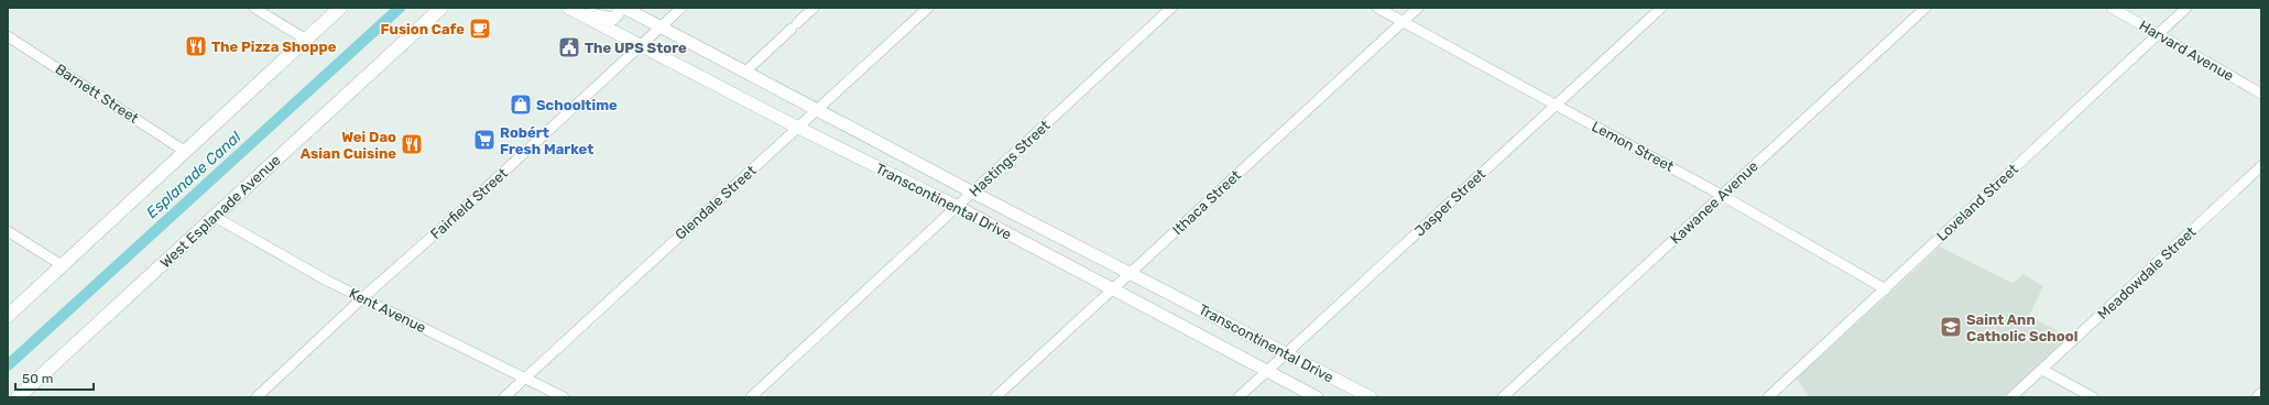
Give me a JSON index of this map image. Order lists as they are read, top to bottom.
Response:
{
  "streets": {
    "main road": ["West Esplanade Avenue"],
    "street": [
      "Harvard Avenue",
      "Barnett Street",
      "Lemon Street",
      "Hastings Street",
      "Transcontinental Drive",
      "Glendale Street",
      "Ithaca Street",
      "Jasper Street",
      "Kawanee Avenue",
      "Loveland Street",
      "Fairfield Street",
      "Meadowdale Street",
      "Kent Avenue"
    ]
  },
  "crossings": [
    ["Harvard Avenue", "Loveland Street"],
    ["Lemon Street", "Ithaca Street"],
    ["Lemon Street", "Jasper Street"],
    ["Lemon Street", "Kawanee Avenue"],
    ["Lemon Street", "Loveland Street"],
    ["Hastings Street", "Transcontinental Drive"],
    ["Transcontinental Drive", "Glendale Street"],
    ["Transcontinental Drive", "Ithaca Street"],
    ["Transcontinental Drive", "Jasper Street"],
    ["Transcontinental Drive", "Fairfield Street"],
    ["Glendale Street", "Kent Avenue"],
    ["Fairfield Street", "Kent Avenue"],
    ["West Esplanade Avenue", "Kent Avenue"]
  ],
  "water": ["Esplanade Canal"],
  "places": {
    "cafe": ["Fusion Cafe"],
    "restaurant": ["The Pizza Shoppe", "Wei Dao Asian Cuisine"],
    "public building": ["The UPS Store"],
    "shop": ["Schooltime"],
    "supermarket": ["Robért Fresh Market"],
    "school or university": ["Saint Ann Catholic School"]
  },
  "scale_bar": "50 m"
}
